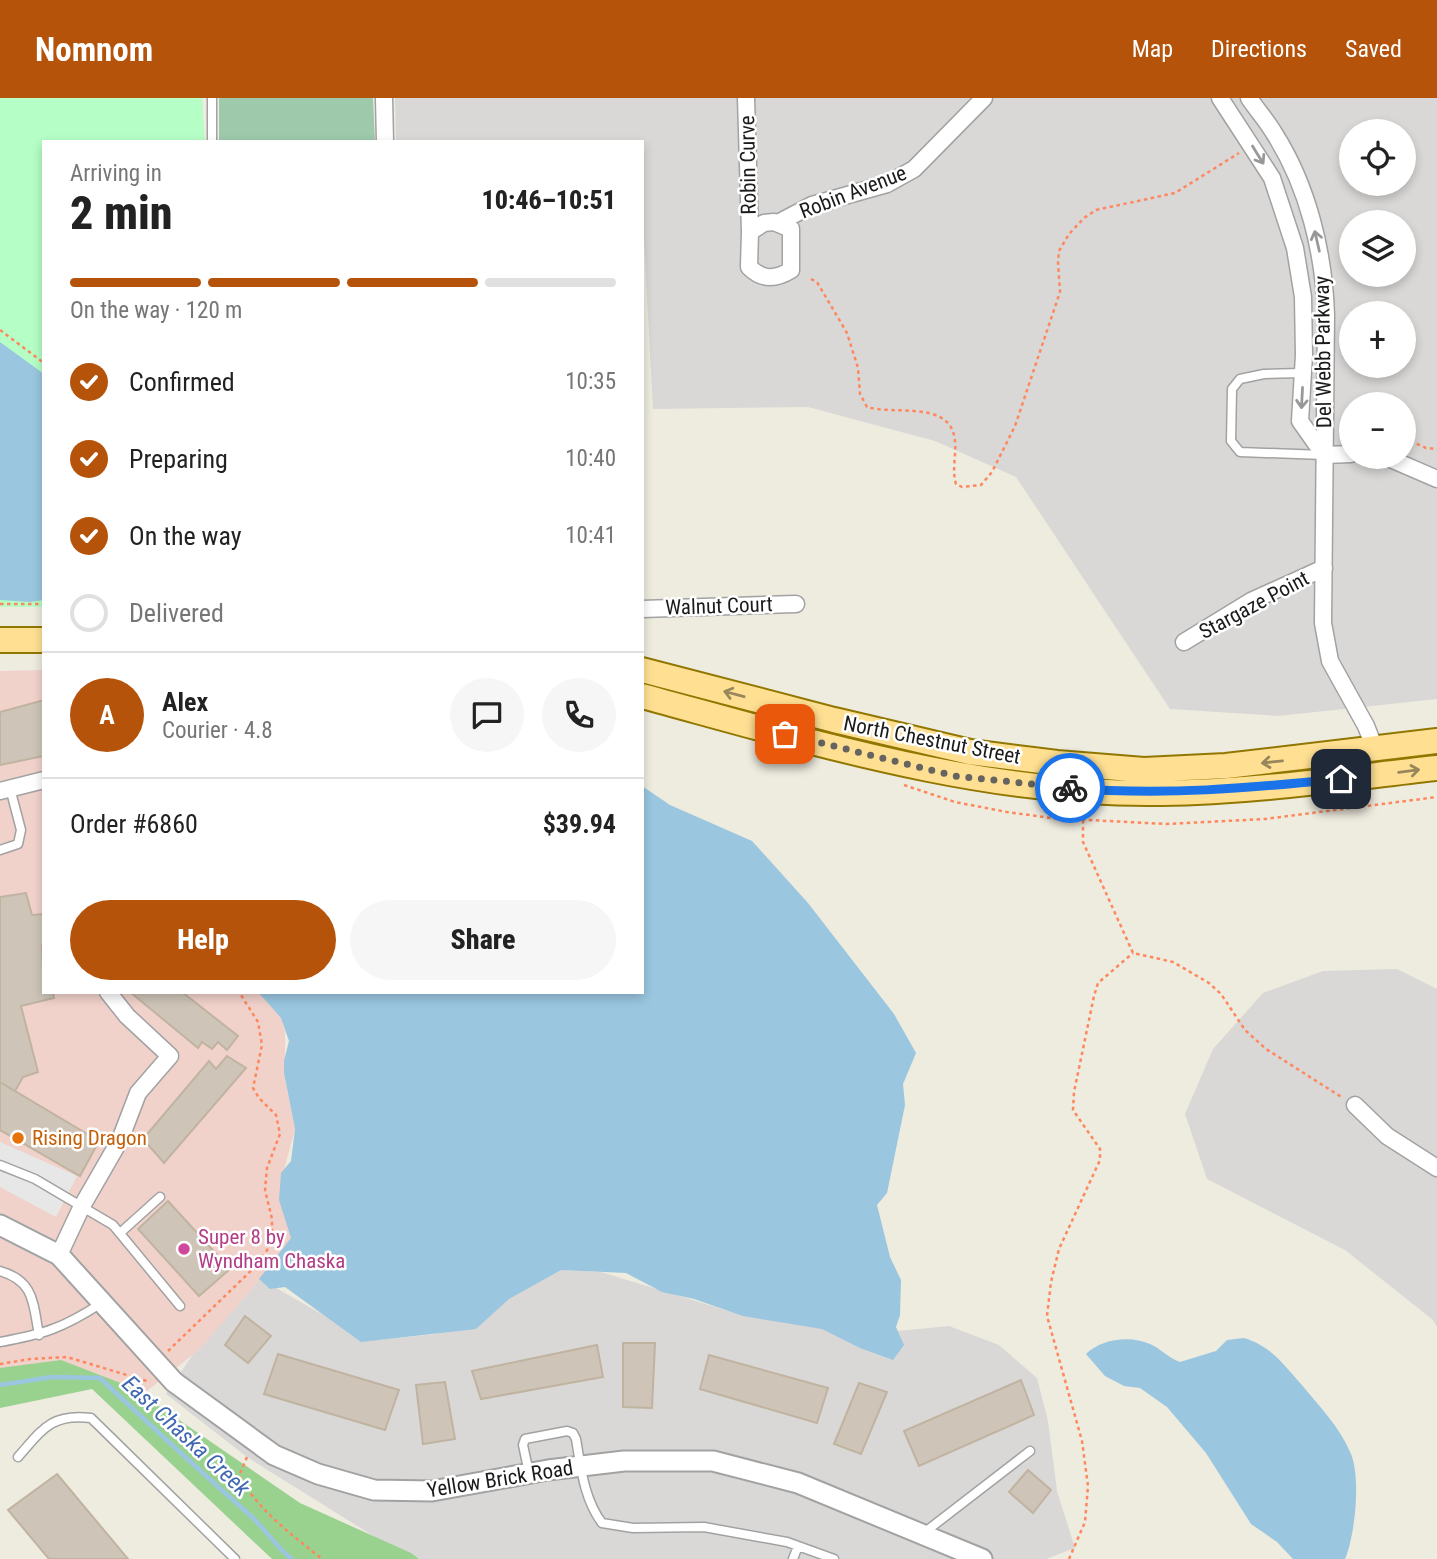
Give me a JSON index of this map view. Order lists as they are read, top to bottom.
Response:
{
  "streets": {
    "main road": ["North Chestnut Street"],
    "street": [
      "Robin Curve",
      "Robin Avenue",
      "Del Webb Parkway",
      "Stargaze Point",
      "Walnut Court",
      "Yellow Brick Road"
    ]
  },
  "crossings": [
    ["Robin Curve", "Robin Avenue"],
    ["Del Webb Parkway", "Stargaze Point"],
    ["Del Webb Parkway", "North Chestnut Street"]
  ],
  "water": ["East Chaska Creek"],
  "places": ["Rising Dragon", "Super 8 by Wyndham Chaska"],
  "page": {
    "header": "Nomnom",
    "nav": ["Map", "Directions", "Saved"],
    "map_buttons": ["+", "−"],
    "heading": ["2 min", "Arriving in", "10:46–10:51"],
    "panel": [
      "Alex",
      "Courier · 4.8",
      "Order #6860",
      "$39.94"
    ],
    "bar": "On the way · 120 m",
    "list": [
      ["Confirmed", "10:35"],
      ["Preparing", "10:40"],
      ["On the way", "10:41"],
      "Delivered"
    ],
    "round": "A",
    "buttons": ["Help", "Share"]
  }
}
